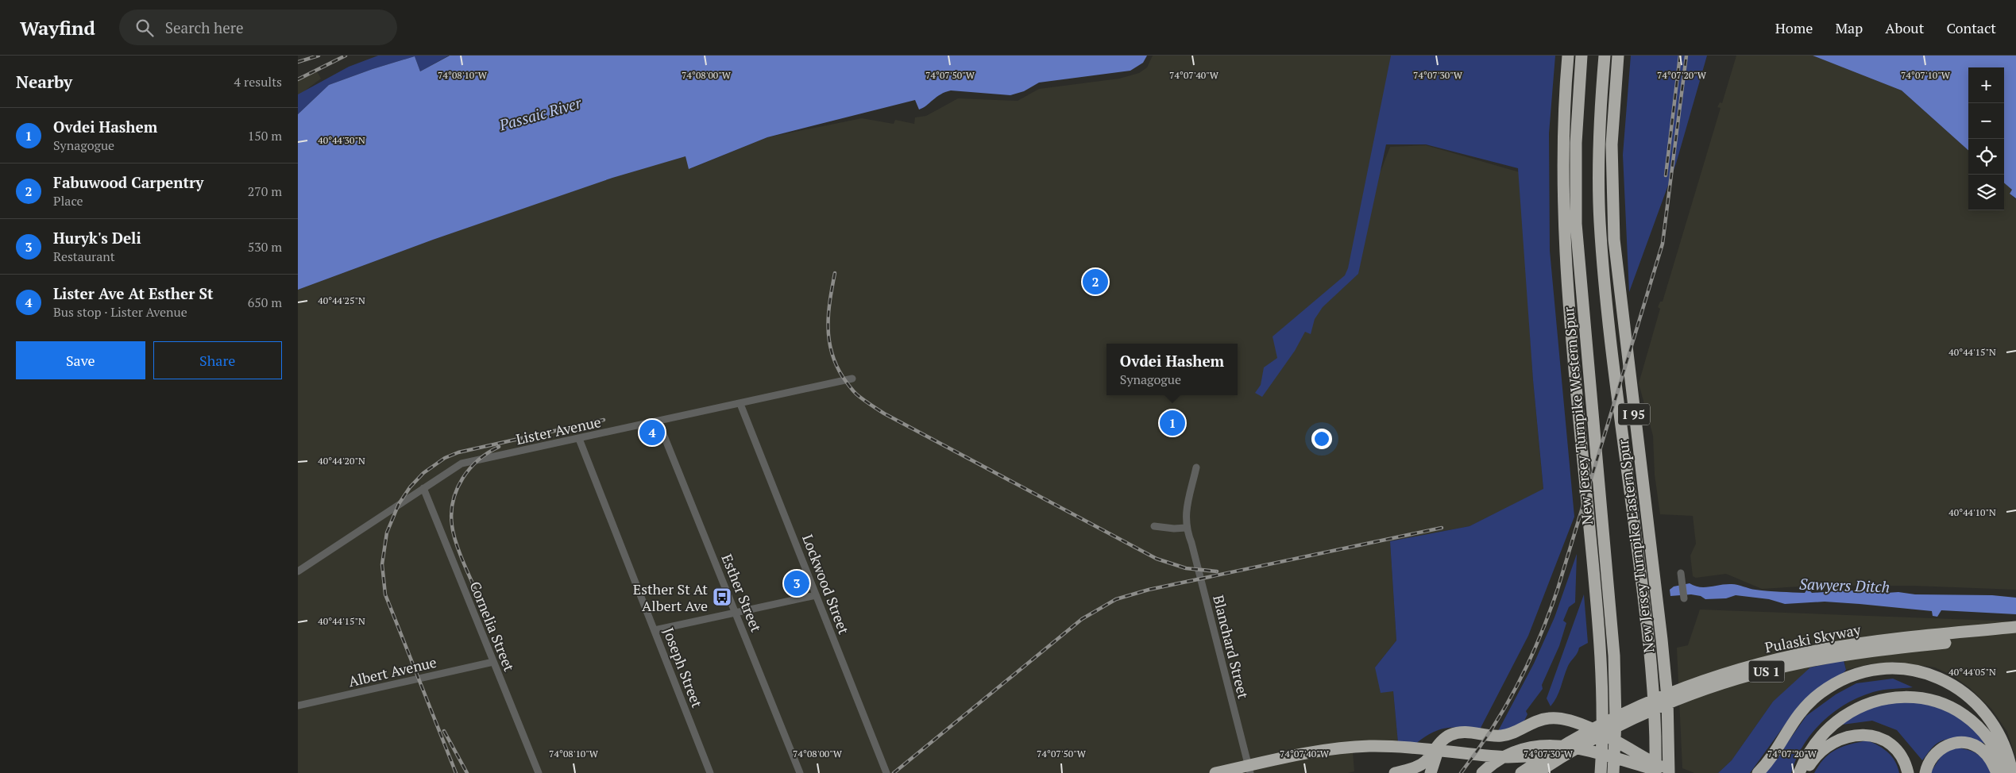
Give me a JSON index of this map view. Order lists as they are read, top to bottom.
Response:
{
  "streets": {
    "highway": [
      "I 95",
      "New Jersey Turnpike Western Spur",
      "New Jersey Turnpike Eastern Spur",
      "Pulaski Skyway",
      "US 1"
    ],
    "street": [
      "Lister Avenue",
      "Lockwood Street",
      "Esther Street",
      "Cornelia Street",
      "Blanchard Street",
      "Joseph Street",
      "Albert Avenue"
    ]
  },
  "crossings": [
    ["Lister Avenue", "Lockwood Street"],
    ["Lister Avenue", "Esther Street"],
    ["Lister Avenue", "Cornelia Street"],
    ["Lister Avenue", "Joseph Street"],
    ["Cornelia Street", "Albert Avenue"]
  ],
  "water": ["Passaic River", "Sawyers Ditch"],
  "places": {
    "bus stop": ["Esther St At Albert Ave"]
  },
  "page": {
    "header": "Wayfind",
    "search": "Search here",
    "nav": [
      "Home",
      "Map",
      "About",
      "Contact"
    ],
    "heading": ["Nearby", "4 results"],
    "map_buttons": ["+", "−"],
    "list": [
      {
        "mark": "1",
        "name": "Ovdei Hashem",
        "note": "Synagogue",
        "value": "150 m"
      },
      {
        "mark": "2",
        "name": "Fabuwood Carpentry",
        "note": "Place",
        "value": "270 m"
      },
      {
        "mark": "3",
        "name": "Huryk's Deli",
        "note": "Restaurant",
        "value": "530 m"
      },
      {
        "mark": "4",
        "name": "Lister Ave At Esther St",
        "note": "Bus stop · Lister Avenue",
        "value": "650 m"
      }
    ],
    "pins": [
      "2",
      "1",
      "4",
      "3"
    ],
    "buttons": ["Save", "Share"],
    "popup": ["Ovdei Hashem", "Synagogue"]
  },
  "coordinates": [
    "74°08'10\"W",
    "74°08'00\"W",
    "74°07'50\"W",
    "74°07'40\"W",
    "74°07'30\"W",
    "74°07'20\"W",
    "74°07'10\"W",
    "40°44'30\"N",
    "40°44'25\"N",
    "40°44'15\"N",
    "40°44'20\"N",
    "40°44'10\"N",
    "40°44'05\"N"
  ]
}
